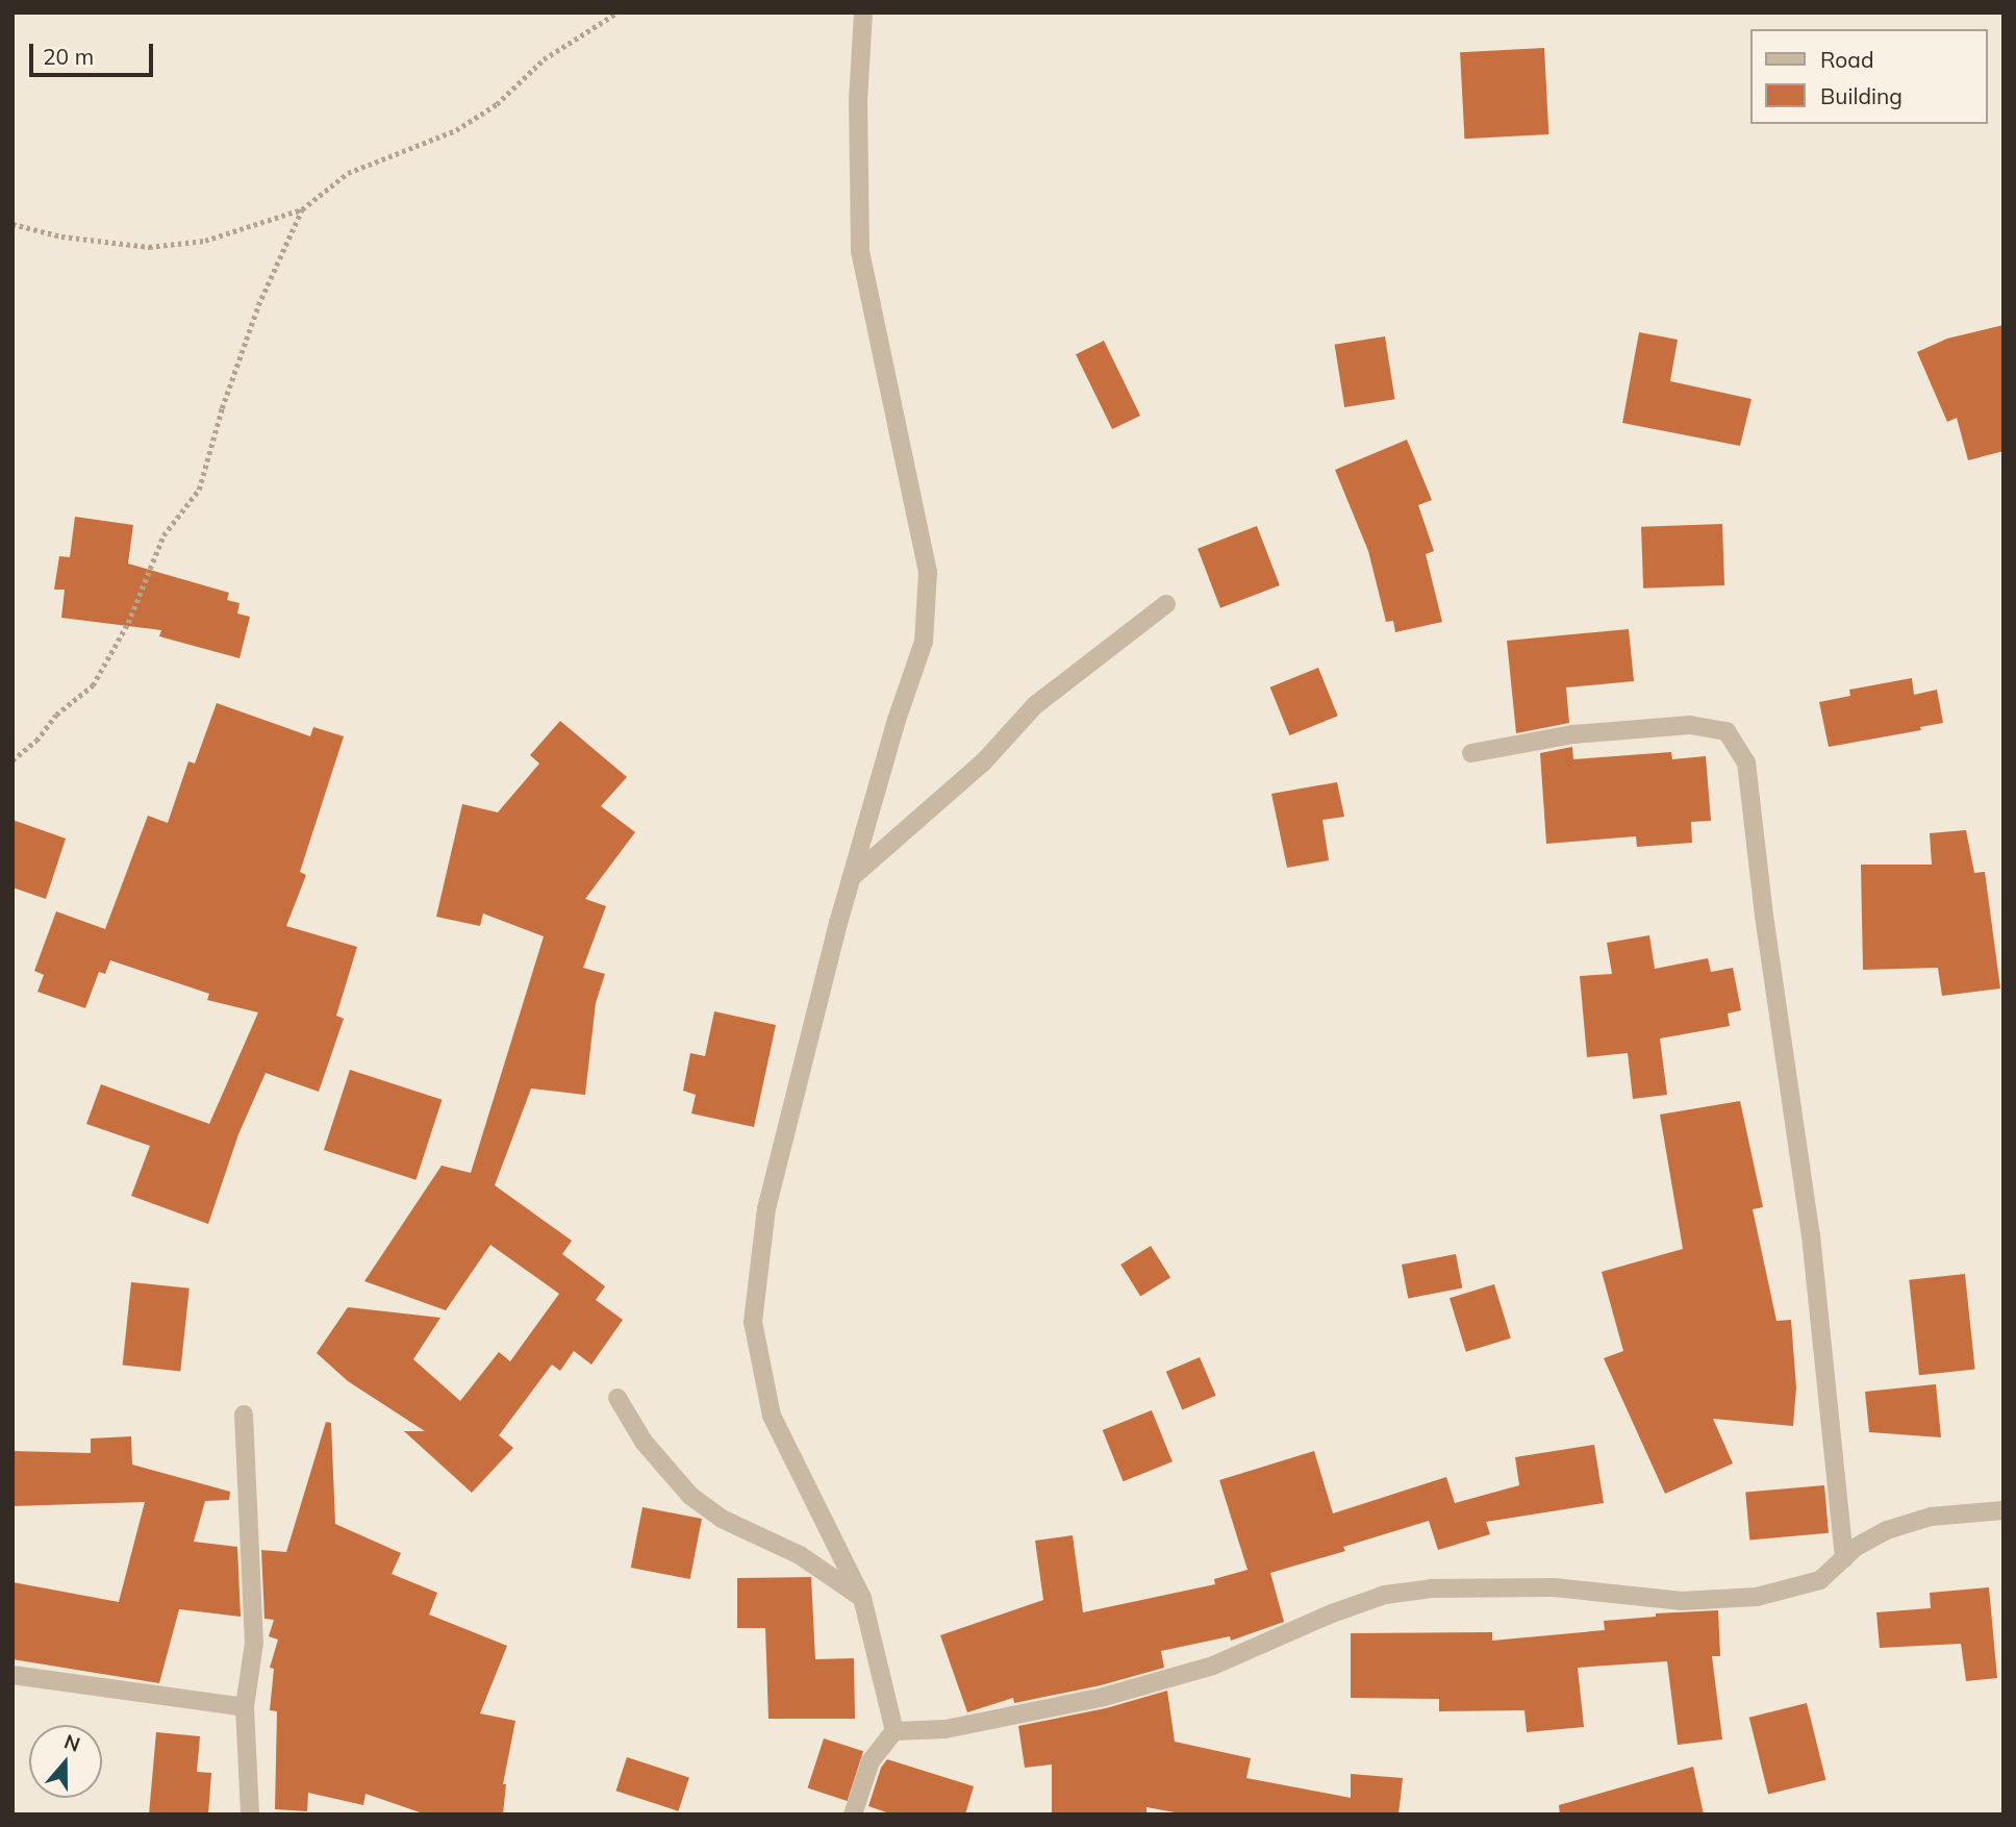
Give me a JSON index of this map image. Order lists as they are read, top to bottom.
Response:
{
  "legend": ["Road", "Building"],
  "scale_bar": "20 m",
  "north": "top"
}
